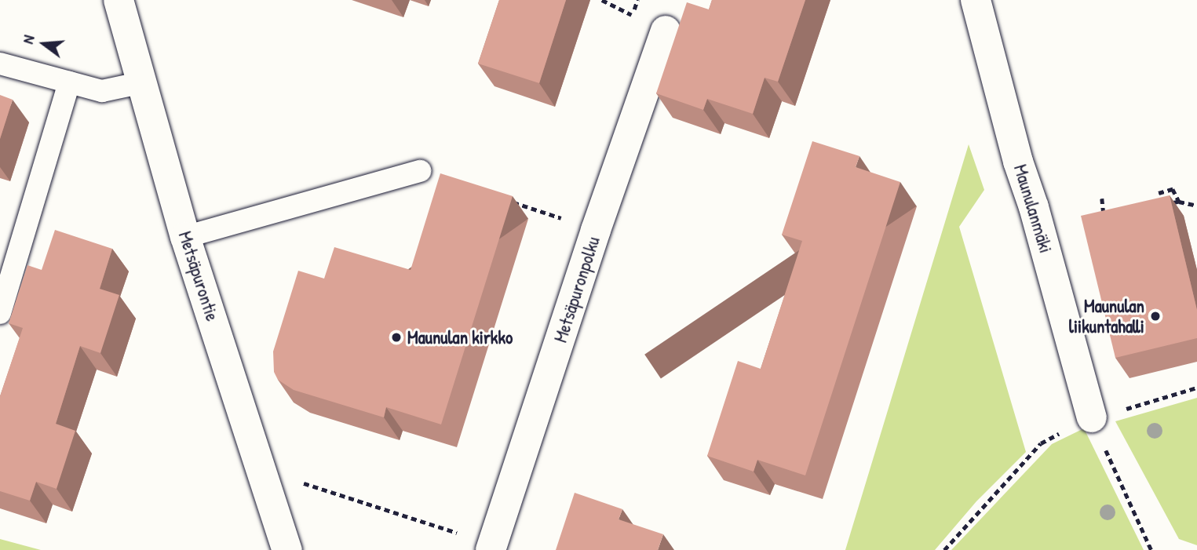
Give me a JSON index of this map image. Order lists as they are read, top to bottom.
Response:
{
  "streets": {
    "street": ["Maunulanmäki", "Metsäpurontie", "Metsäpuronpolku"]
  },
  "places": ["Maunulan liikuntahalli", "Maunulan kirkko"],
  "north": "left"
}
